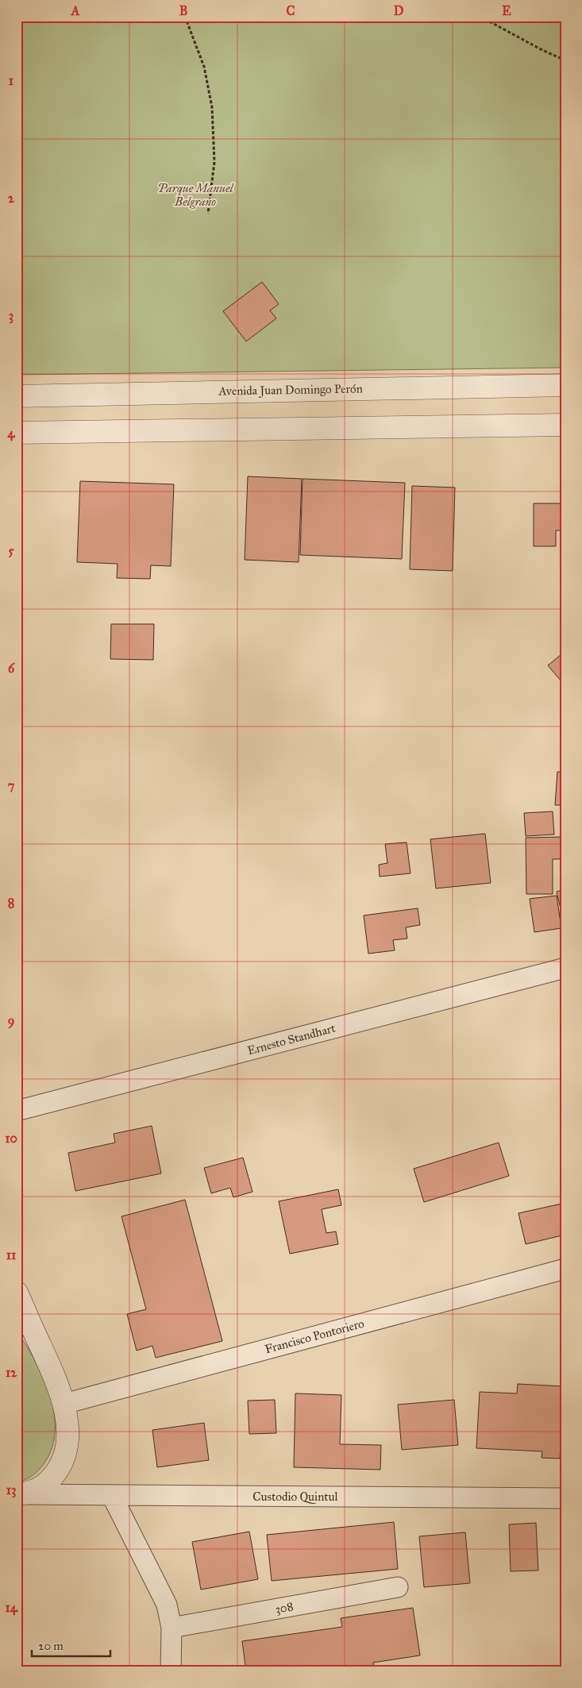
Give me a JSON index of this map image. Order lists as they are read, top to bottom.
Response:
{
  "streets": {
    "street": [
      "Avenida Juan Domingo Perón",
      "Ernesto Standhart",
      "Francisco Pontoriero",
      "Custodio Quintul",
      "308"
    ]
  },
  "parks": ["Parque Manuel Belgrano"],
  "scale_bar": "20 m",
  "grid": {
    "columns": [
      "A",
      "B",
      "C",
      "D",
      "E"
    ],
    "rows": [
      "1",
      "2",
      "3",
      "4",
      "5",
      "6",
      "7",
      "8",
      "9",
      "10",
      "11",
      "12",
      "13",
      "14"
    ]
  }
}
